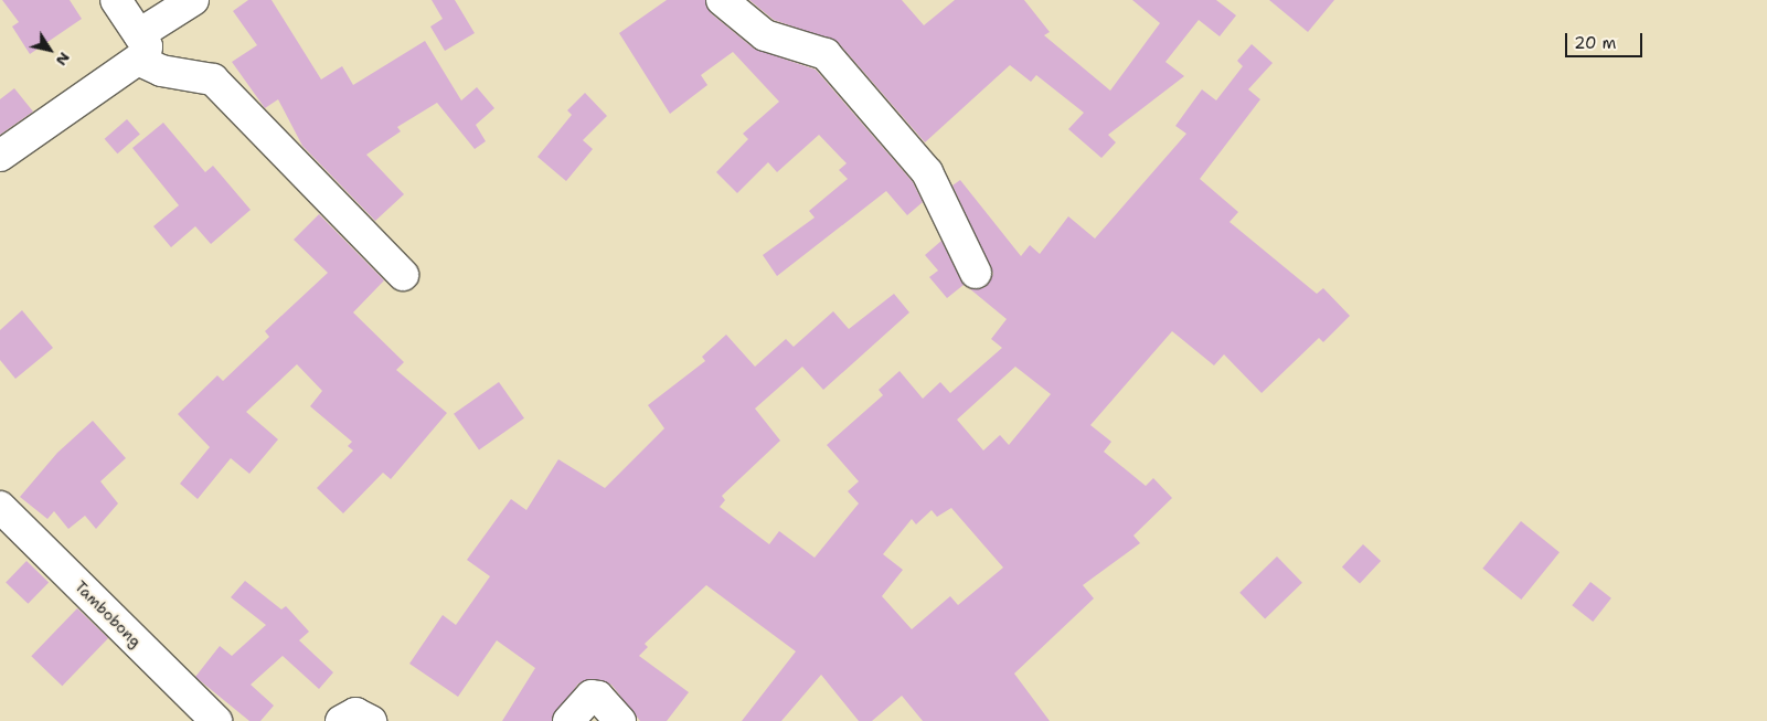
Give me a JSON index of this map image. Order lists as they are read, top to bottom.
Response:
{
  "streets": {
    "street": ["Tambobong"]
  },
  "scale_bar": "20 m",
  "north": "bottom right"
}
